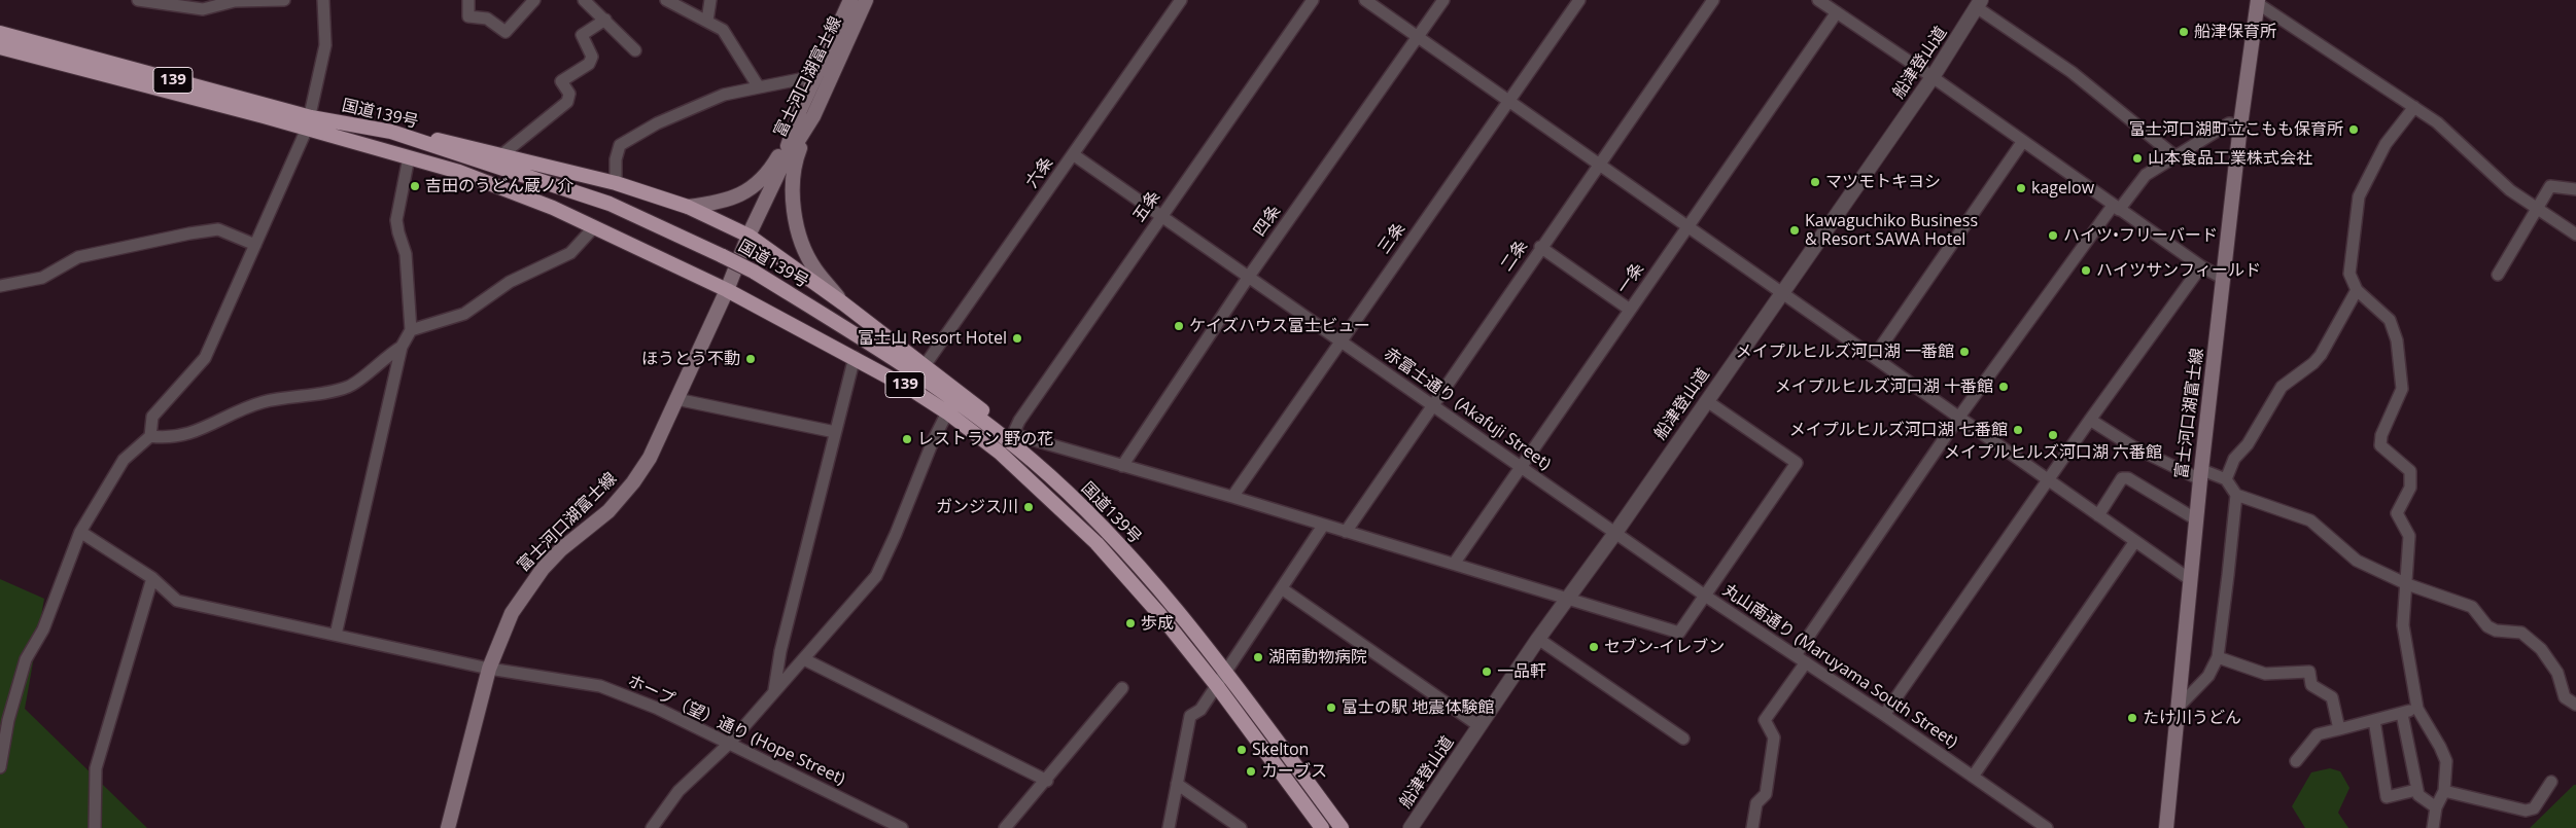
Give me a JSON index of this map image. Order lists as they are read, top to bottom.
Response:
{
  "streets": {
    "highway": ["139", "国道139号"],
    "main road": ["富士河口湖富士線"],
    "street": [
      "船津登山道",
      "六条",
      "五条",
      "四条",
      "三条",
      "二条",
      "一条",
      "赤富士通り (Akafuji Street)",
      "丸山南通り (Maruyama South Street)",
      "ホープ（望）通り (Hope Street)"
    ]
  },
  "crossings": [
    ["船津登山道", "赤富士通り (Akafuji Street)"],
    ["船津登山道", "丸山南通り (Maruyama South Street)"],
    ["富士河口湖富士線", "国道139号"],
    ["富士河口湖富士線", "ホープ（望）通り (Hope Street)"],
    ["六条", "赤富士通り (Akafuji Street)"],
    ["五条", "赤富士通り (Akafuji Street)"],
    ["四条", "赤富士通り (Akafuji Street)"],
    ["三条", "赤富士通り (Akafuji Street)"],
    ["二条", "赤富士通り (Akafuji Street)"],
    ["一条", "赤富士通り (Akafuji Street)"],
    ["赤富士通り (Akafuji Street)", "丸山南通り (Maruyama South Street)"]
  ],
  "places": [
    "船津保育所",
    "富士河口湖町立こもも保育所",
    "山本食品工業株式会社",
    "マツモトキヨシ",
    "吉田のうどん蔵ノ介",
    "kagelow",
    "Kawaguchiko Business & Resort SAWA Hotel",
    "ハイツ•フリーバード",
    "ハイツサンフィールド",
    "ケイズハウス富士ビュー",
    "富士山 Resort Hotel",
    "メイプルヒルズ河口湖 一番館",
    "ほうとう不動",
    "メイプルヒルズ河口湖 十番館",
    "メイプルヒルズ河口湖 七番館",
    "メイプルヒルズ河口湖 六番館",
    "レストラン 野の花",
    "ガンジス川",
    "歩成",
    "セブン-イレブン",
    "湖南動物病院",
    "一品軒",
    "富士の駅 地震体験館",
    "たけ川うどん",
    "Skelton",
    "カーブス"
  ]
}
